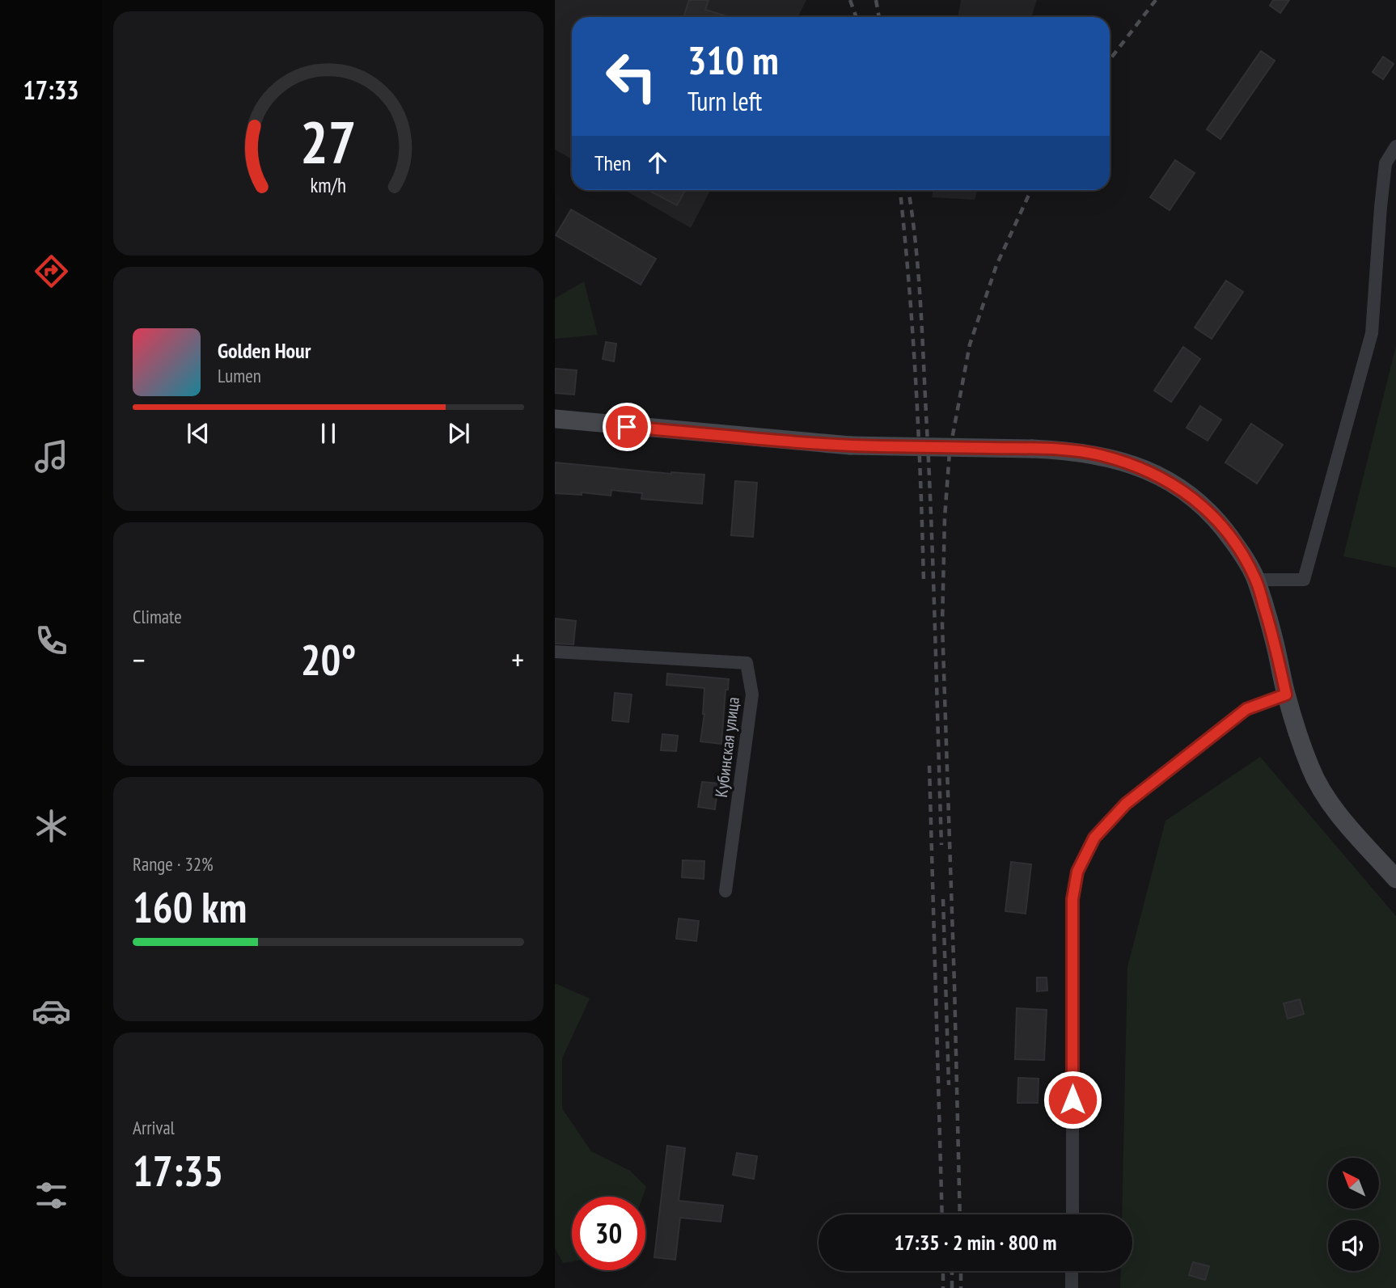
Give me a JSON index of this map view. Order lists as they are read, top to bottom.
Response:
{
  "streets": {
    "street": ["Кубинская улица"]
  },
  "north": "top left",
  "page": {
    "tabs": "17:33",
    "turn": ["310 m", "Turn left"],
    "then": "Then",
    "song": ["Golden Hour", "Lumen"],
    "tile": [
      "Climate",
      ["Range · 32%", "160 km"],
      ["Arrival", "17:35"]
    ],
    "heat": ["−", "20°", "+"],
    "limit": "30",
    "trip": "17:35 · 2 min · 800 m",
    "gauge": ["27", "km/h"]
  }
}
